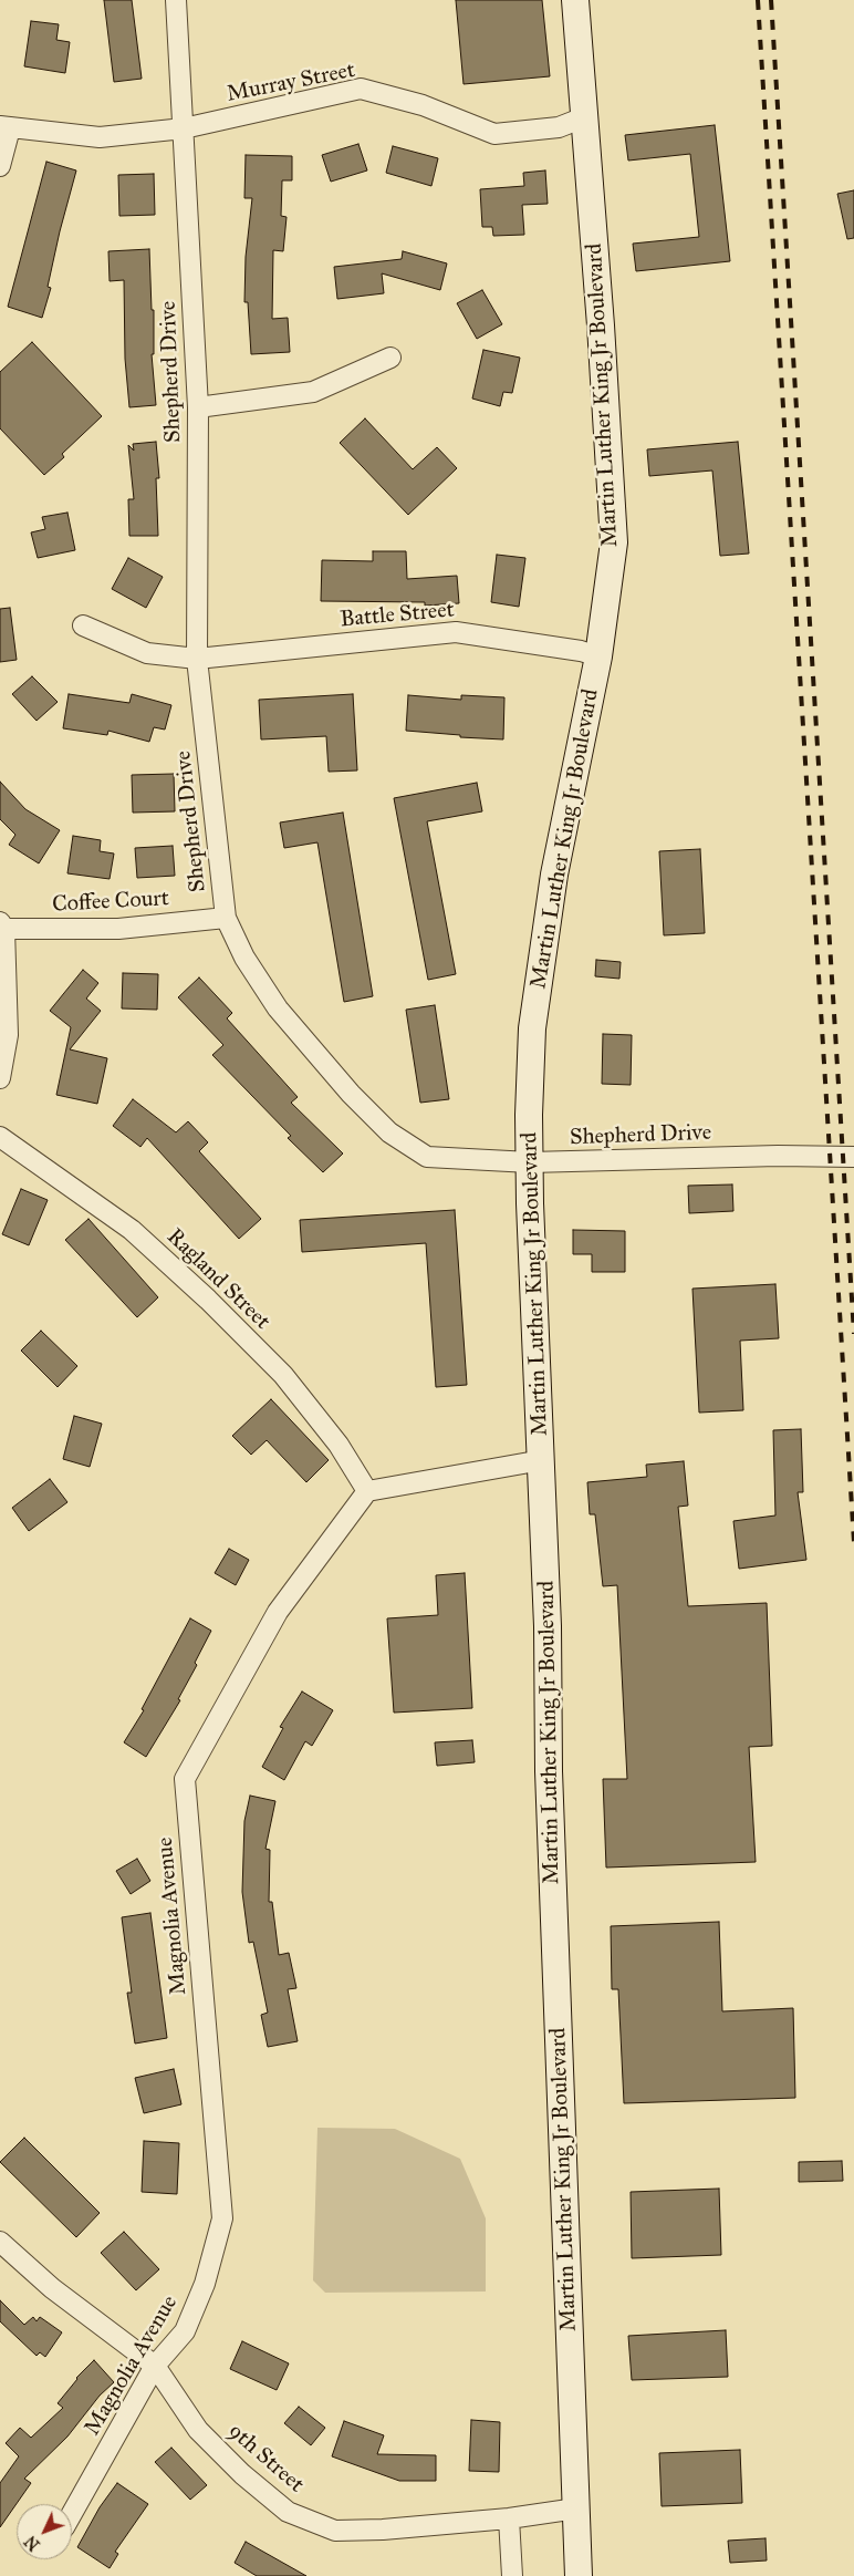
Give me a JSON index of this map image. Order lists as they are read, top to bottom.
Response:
{
  "streets": {
    "main road": ["Martin Luther King Jr Boulevard"],
    "street": [
      "Murray Street",
      "Shepherd Drive",
      "Battle Street",
      "Coffee Court",
      "Ragland Street",
      "Magnolia Avenue",
      "9th Street"
    ]
  },
  "crossings": [
    ["Murray Street", "Shepherd Drive"],
    ["Murray Street", "Martin Luther King Jr Boulevard"],
    ["Shepherd Drive", "Martin Luther King Jr Boulevard"],
    ["Shepherd Drive", "Battle Street"],
    ["Shepherd Drive", "Coffee Court"],
    ["Martin Luther King Jr Boulevard", "Battle Street"],
    ["Martin Luther King Jr Boulevard", "9th Street"],
    ["Ragland Street", "Magnolia Avenue"],
    ["Magnolia Avenue", "9th Street"]
  ],
  "north": "bottom left"
}
